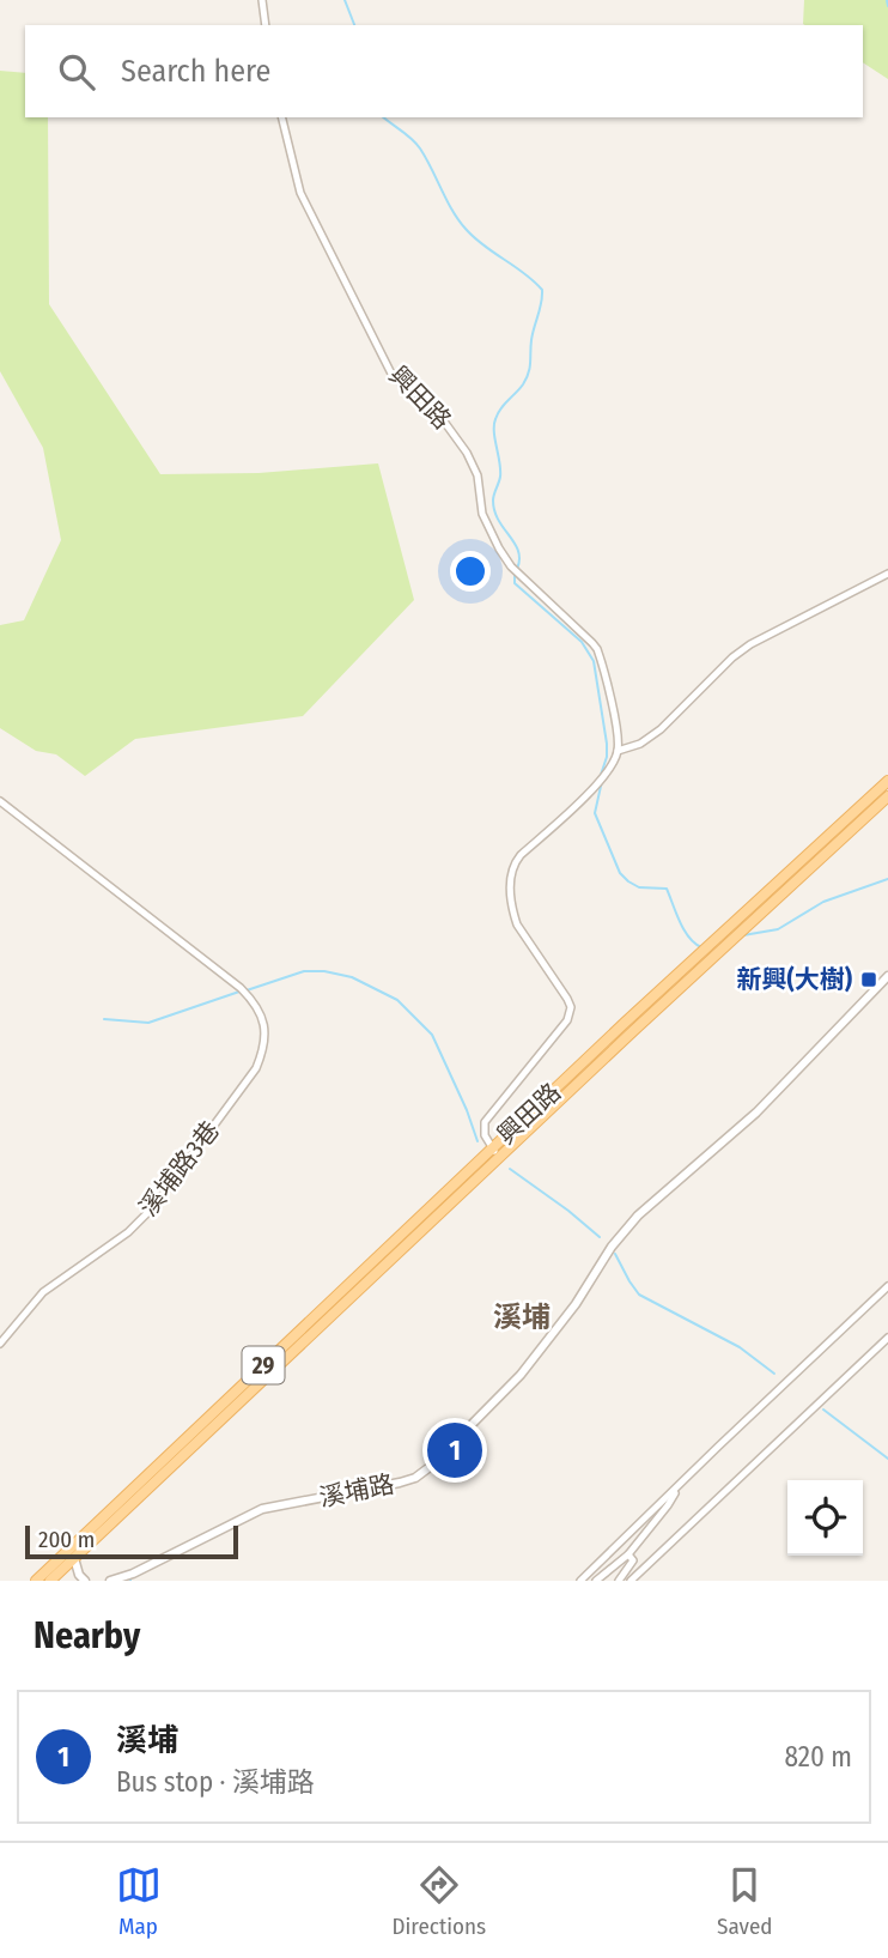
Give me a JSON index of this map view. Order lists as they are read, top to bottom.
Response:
{
  "streets": {
    "main road": ["興田路", "29"],
    "street": ["溪埔路3巷", "溪埔路"]
  },
  "crossings": [
    ["興田路", "29"]
  ],
  "districts": ["溪埔"],
  "places": {
    "transit": ["新興(大樹)"]
  },
  "scale_bar": "200 m",
  "page": {
    "search": "Search here",
    "pins": "1",
    "scale": "200 m",
    "heading": "Nearby",
    "list": [
      {
        "mark": "1",
        "name": "溪埔",
        "note": "Bus stop · 溪埔路",
        "value": "820 m"
      }
    ],
    "nav": ["Map", "Directions", "Saved"]
  }
}
